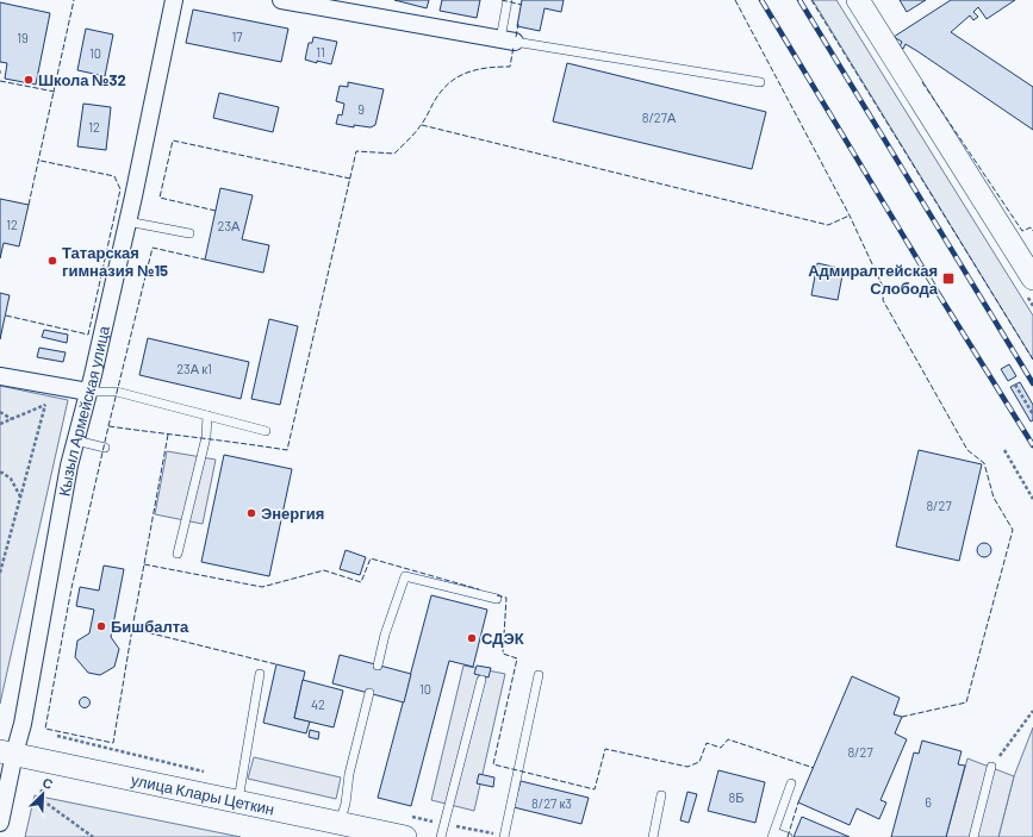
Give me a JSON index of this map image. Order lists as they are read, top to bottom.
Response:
{
  "streets": {
    "main road": ["улица Клары Цеткин"],
    "street": ["Кызыл Армейская улица"]
  },
  "crossings": [
    ["Кызыл Армейская улица", "улица Клары Цеткин"]
  ],
  "places": {
    "other": [
      "Школа №32",
      "Татарская гимназия №15",
      "Энергия",
      "Бишбалта",
      "СДЭК"
    ],
    "transit": ["Адмиралтейская Слобода"]
  },
  "house_numbers": [
    "17",
    "19",
    "11",
    "10",
    "9",
    "8/27А",
    "12",
    "12",
    "23А",
    "23А к1",
    "8/27",
    "10",
    "42",
    "8/27",
    "8Б",
    "6",
    "8/27 к3"
  ],
  "north": "top right"
}
